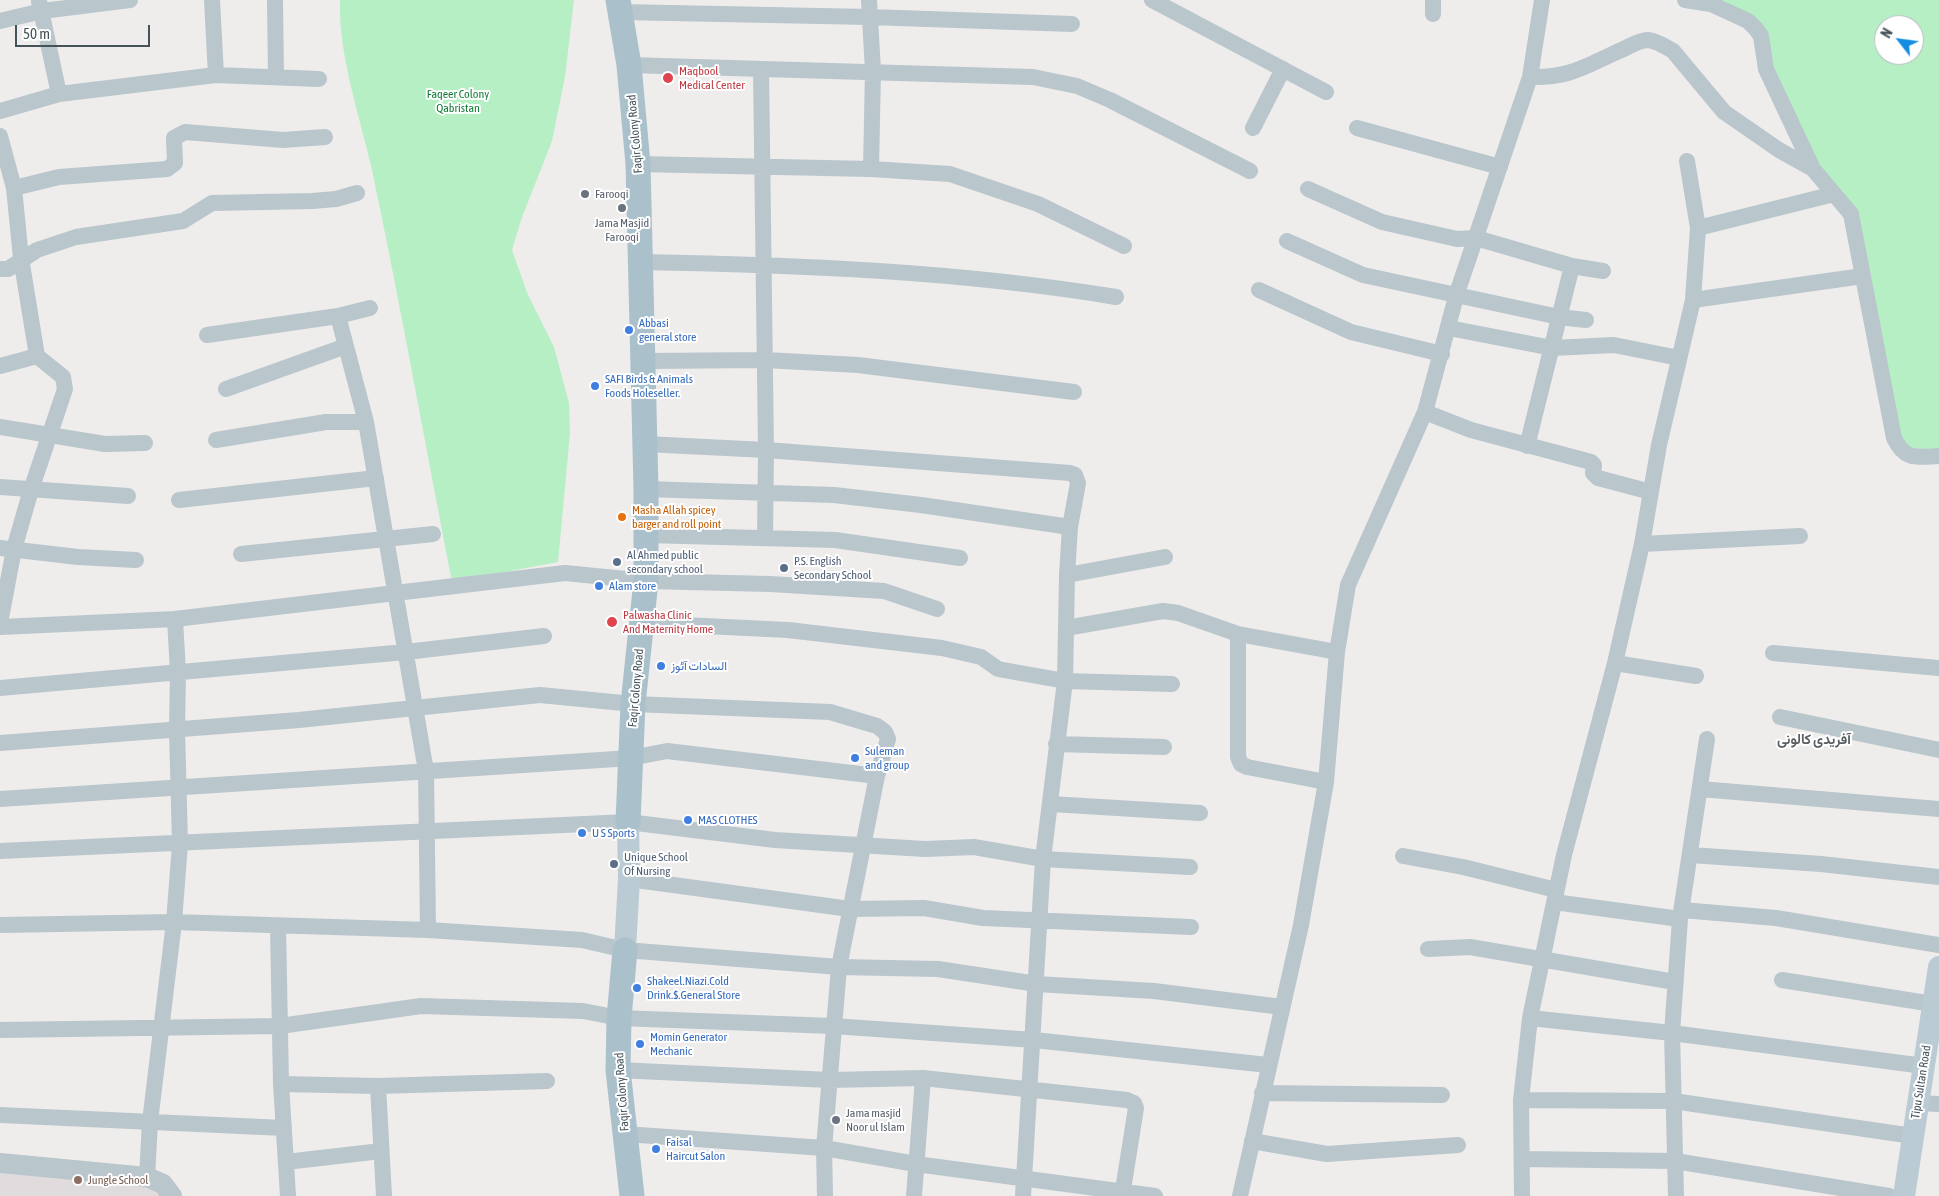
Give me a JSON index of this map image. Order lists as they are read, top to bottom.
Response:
{
  "streets": {
    "main road": ["Faqir Colony Road", "Tipu Sultan Road"]
  },
  "districts": ["آفریدی کالونی"],
  "parks": ["Faqeer Colony Qabristan"],
  "places": [
    "Maqbool Medical Center",
    "Farooqi",
    "Jama Masjid Farooqi",
    "Abbasi general store",
    "SAFI Birds & Animals Foods Holeseller.",
    "Masha Allah spicey barger and roll point",
    "Al Ahmed public secondary school",
    "P.S. English Secondary School",
    "Alam store",
    "Palwasha Clinic And Maternity Home",
    "السادات آٹوز",
    "Suleman and group",
    "MAS CLOTHES",
    "U S Sports",
    "Unique School Of Nursing",
    "Shakeel.Niazi.Cold Drink.$.General Store",
    "Momin Generator Mechanic",
    "Jama masjid Noor ul Islam",
    "Faisal Haircut Salon",
    "Jungle School"
  ],
  "scale_bar": "50 m",
  "north": "top left"
}
